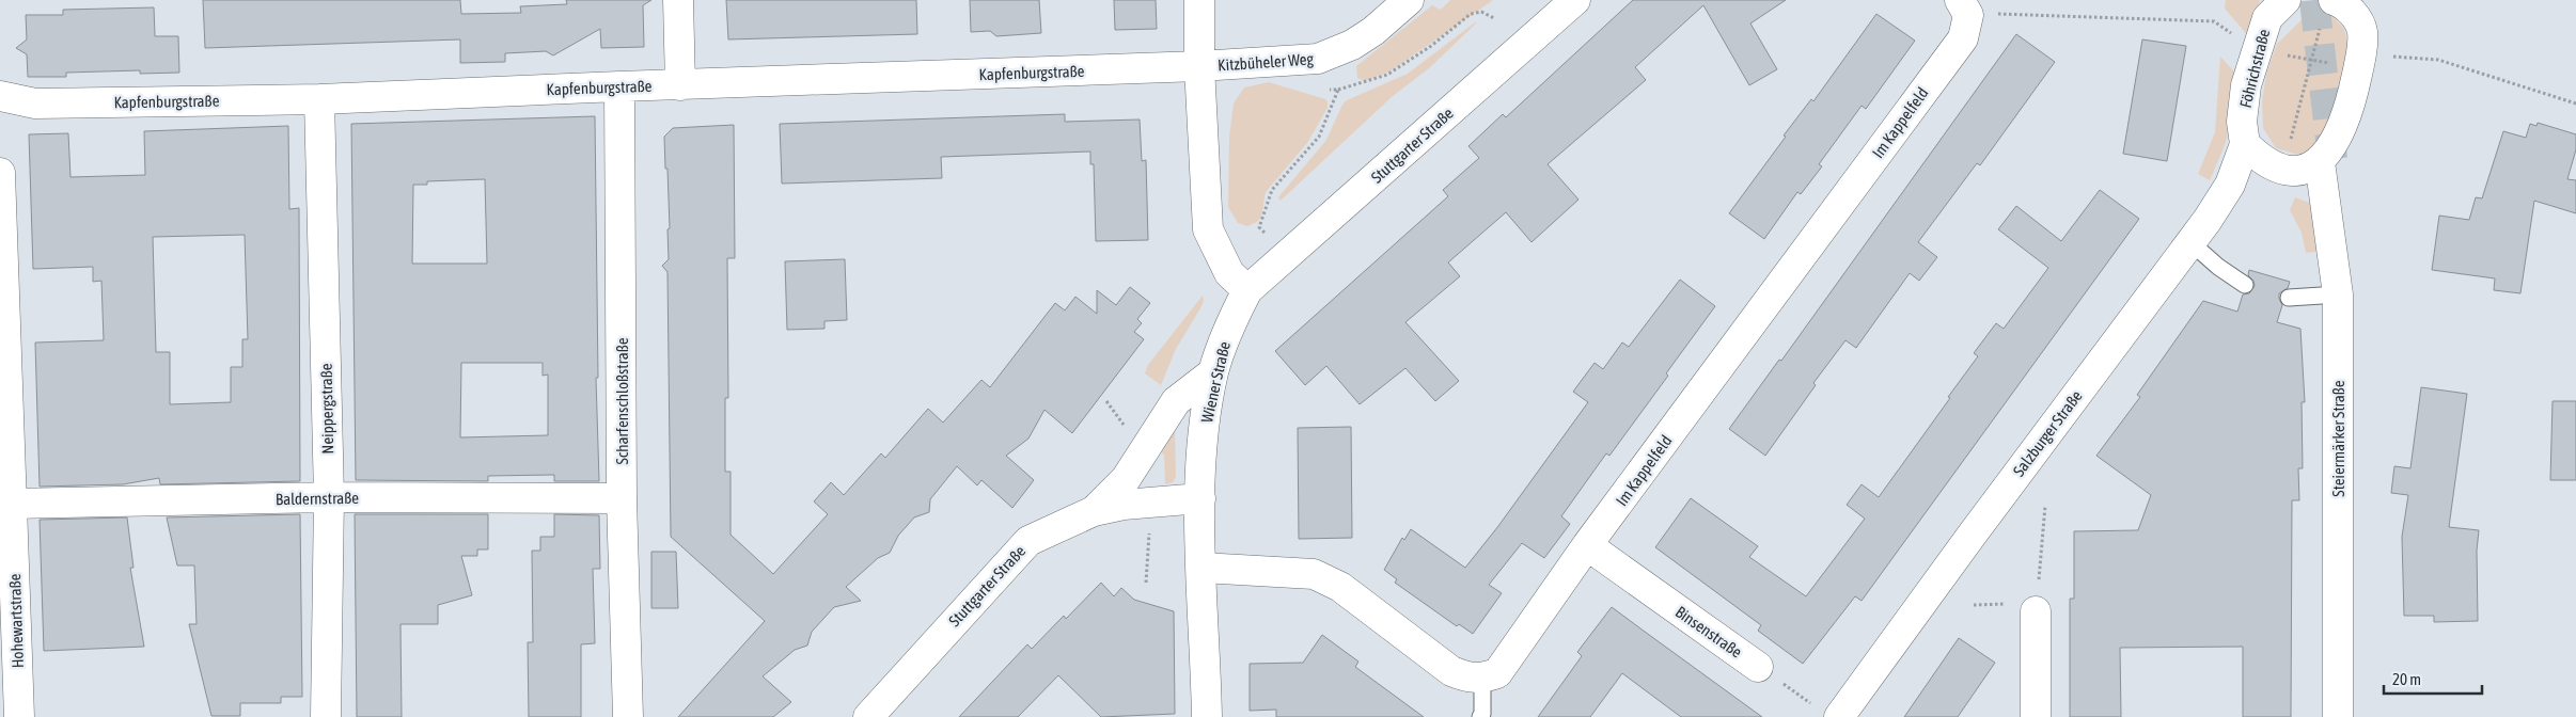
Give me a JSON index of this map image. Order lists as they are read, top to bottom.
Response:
{
  "streets": {
    "street": [
      "Kitzbüheler Weg",
      "Föhrichstraße",
      "Kapfenburgstraße",
      "Im Kappelfeld",
      "Stuttgarter Straße",
      "Wiener Straße",
      "Scharfenschloßstraße",
      "Neippergstraße",
      "Salzburger Straße",
      "Steiermärker Straße",
      "Baldernstraße",
      "Hohewartstraße",
      "Binsenstraße"
    ]
  },
  "crossings": [
    ["Kitzbüheler Weg", "Kapfenburgstraße"],
    ["Föhrichstraße", "Salzburger Straße"],
    ["Kapfenburgstraße", "Scharfenschloßstraße"],
    ["Kapfenburgstraße", "Neippergstraße"],
    ["Im Kappelfeld", "Binsenstraße"],
    ["Stuttgarter Straße", "Wiener Straße"],
    ["Scharfenschloßstraße", "Baldernstraße"],
    ["Neippergstraße", "Baldernstraße"],
    ["Salzburger Straße", "Binsenstraße"],
    ["Baldernstraße", "Hohewartstraße"]
  ],
  "scale_bar": "20 m"
}
